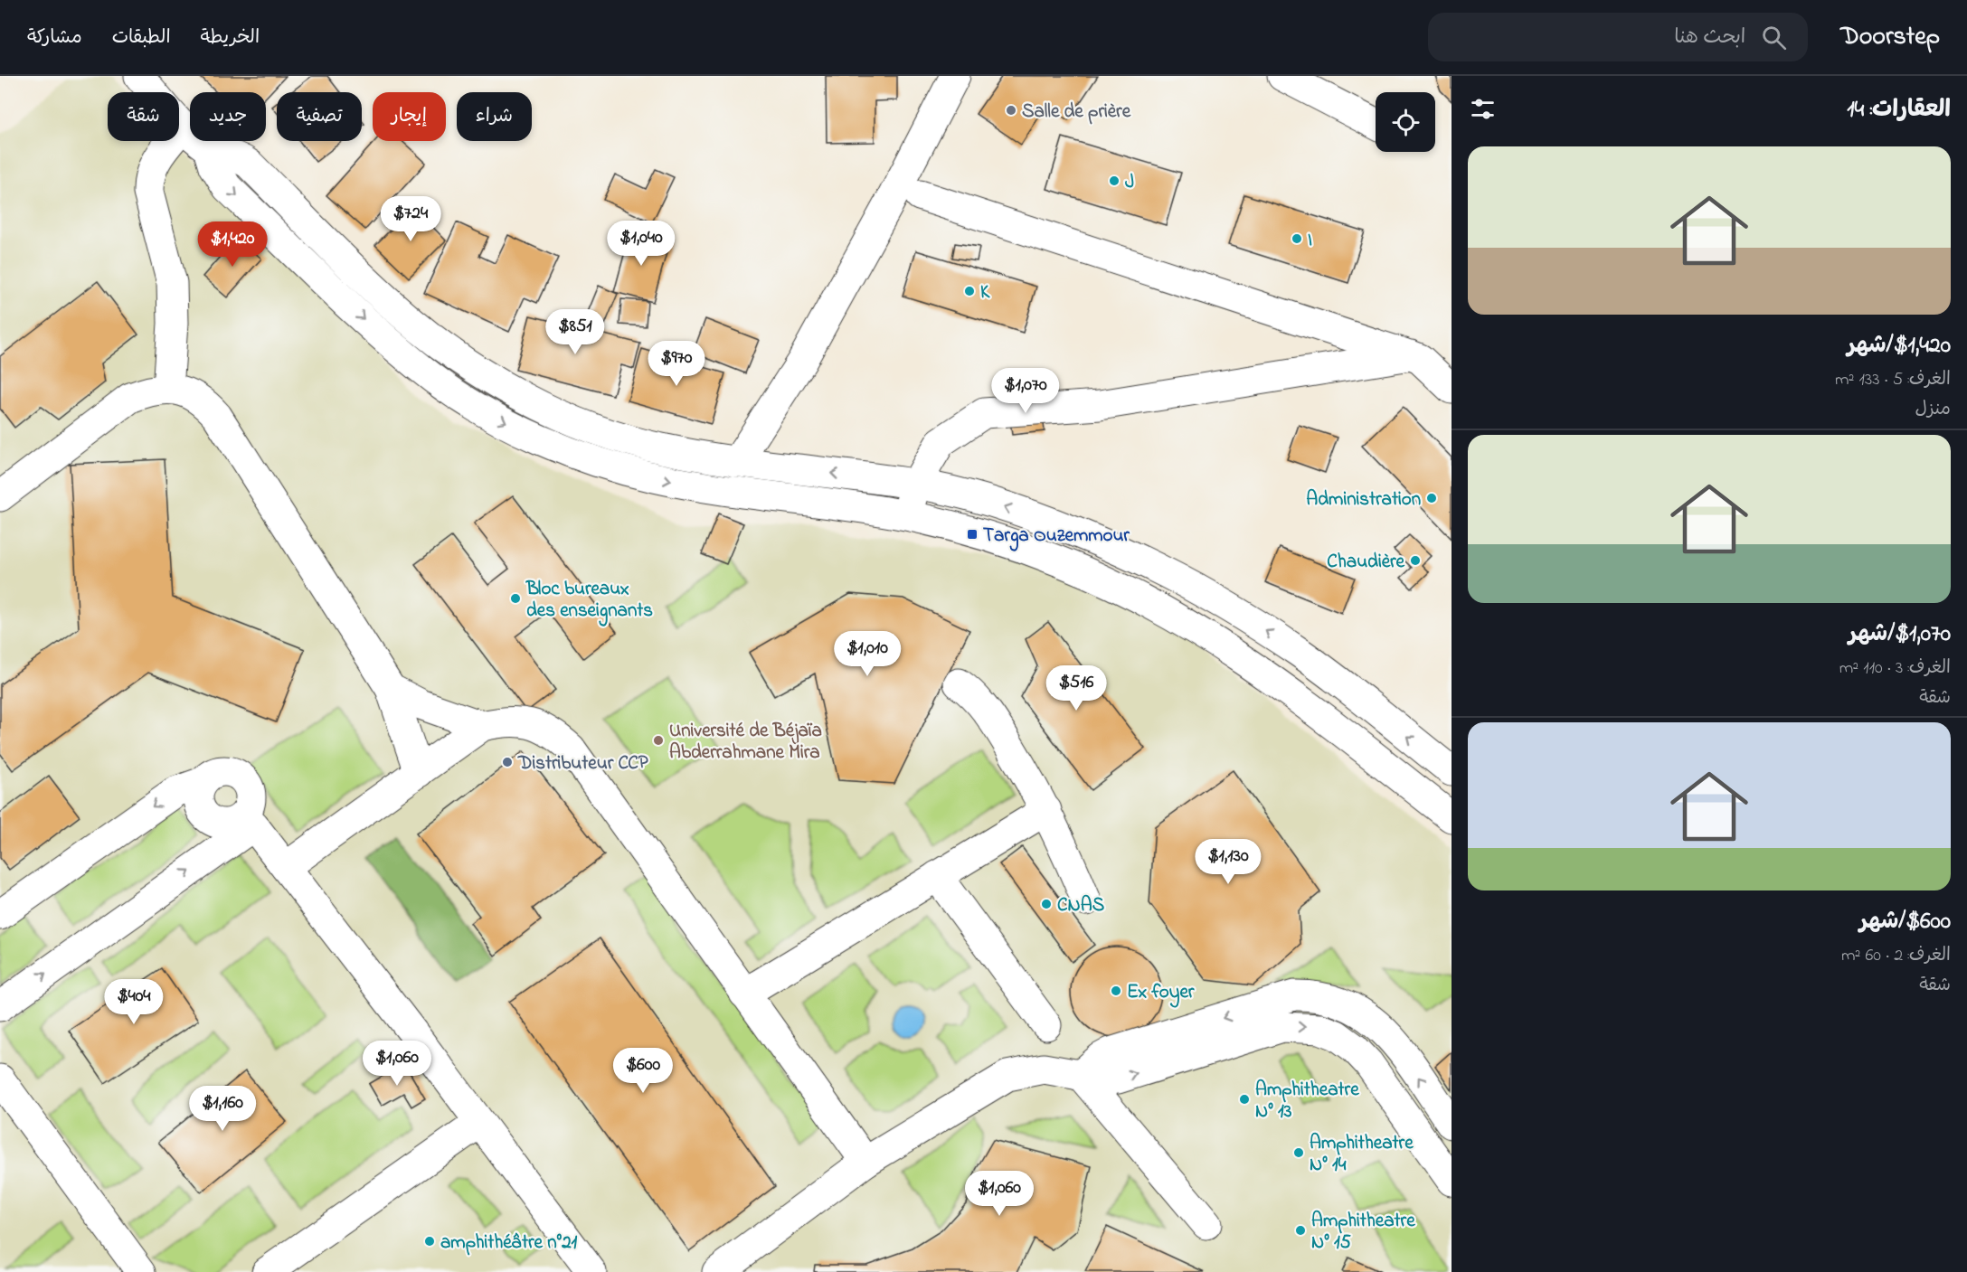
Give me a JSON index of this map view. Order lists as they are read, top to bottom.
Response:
{
  "places": {
    "other": [
      "Salle de prière",
      "J",
      "I",
      "K",
      "Administration",
      "Chaudière",
      "Bloc bureaux des enseignants",
      "Université de Béjaïa Abderrahmane Mira",
      "Distributeur CCP",
      "CNAS",
      "Ex foyer",
      "Amphitheatre N° 13",
      "Amphitheatre N° 14",
      "Amphitheatre N° 15",
      "amphithéâtre n°21"
    ],
    "transit": ["Targa Ouzemmour"]
  },
  "page": {
    "header": "Doorstep",
    "search": "ابحث هنا",
    "nav": ["الخريطة", "الطبقات", "مشاركة"],
    "heading": "العقارات: 14",
    "chip": [
      "شراء",
      "إيجار",
      "تصفية",
      "جديد",
      "شقة"
    ],
    "list": [
      {
        "name": "$1,420/شهر",
        "note": "الغرف: 5 · 133 m² · منزل"
      },
      {
        "name": "$1,070/شهر",
        "note": "الغرف: 3 · 110 m² · شقة"
      },
      {
        "name": "$600/شهر",
        "note": "الغرف: 2 · 60 m² · شقة"
      }
    ],
    "price": [
      "$724",
      "$1,040",
      "$1,420",
      "$851",
      "$970",
      "$1,070",
      "$1,010",
      "$516",
      "$1,130",
      "$404",
      "$1,060",
      "$600",
      "$1,160",
      "$1,060"
    ]
  }
}
